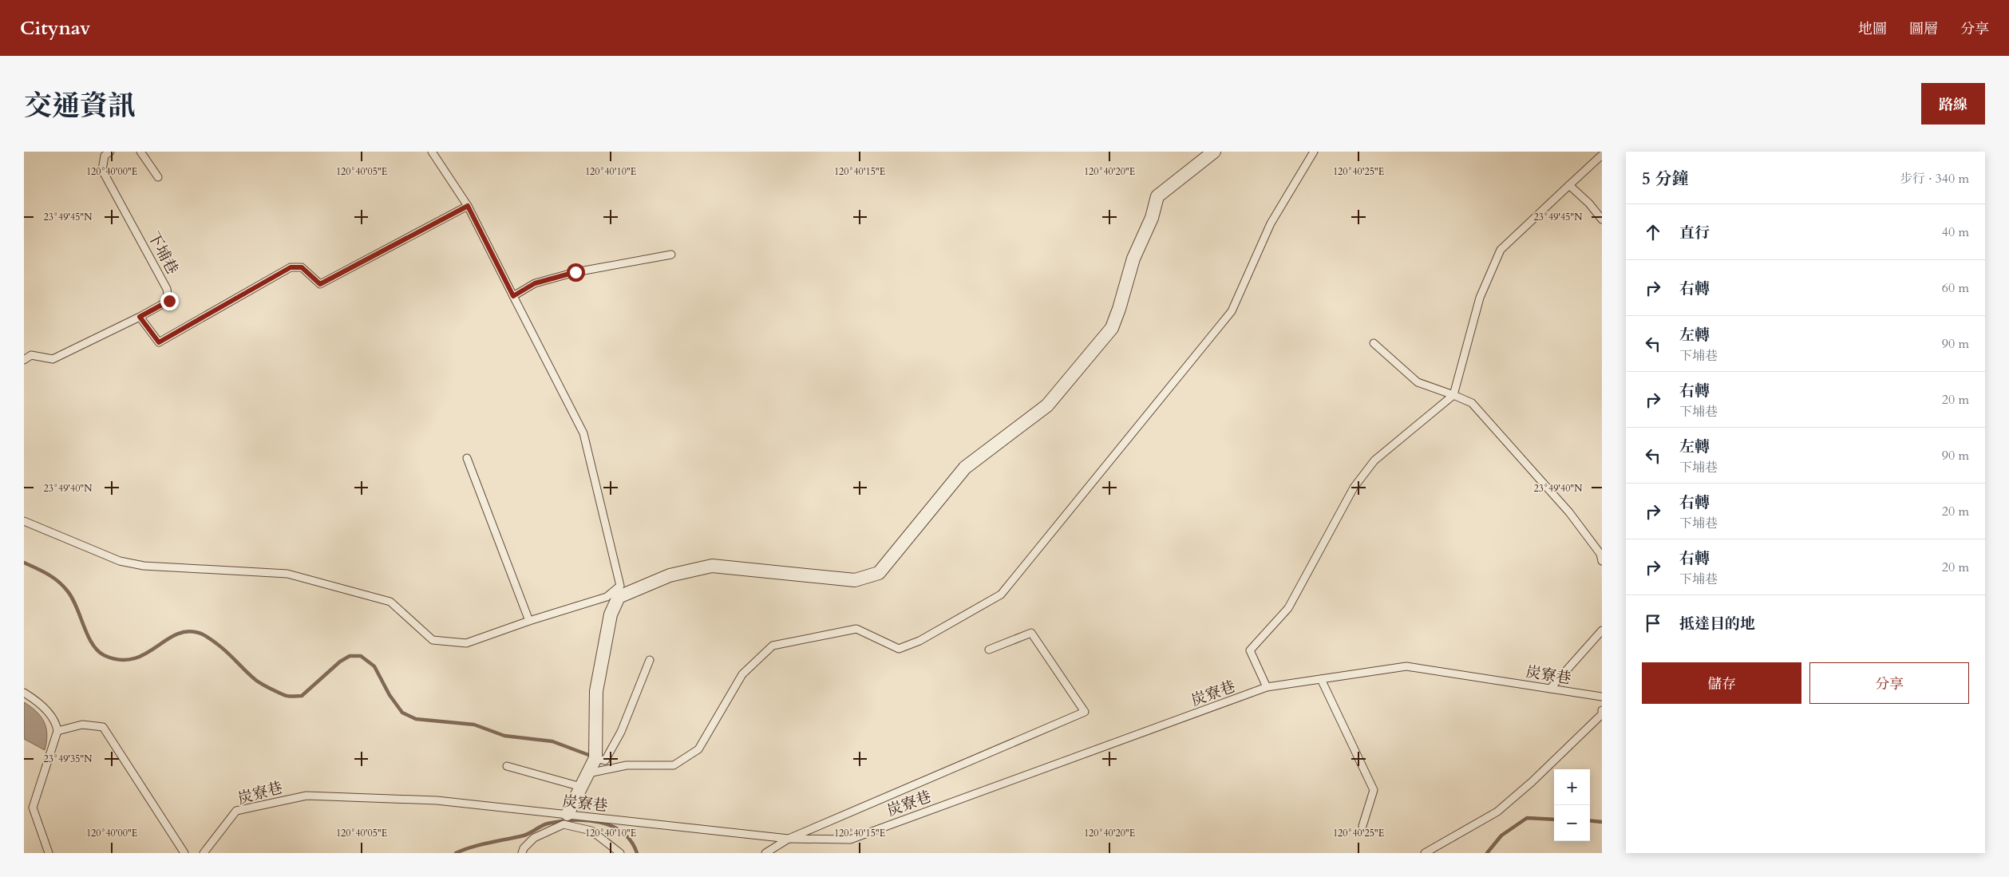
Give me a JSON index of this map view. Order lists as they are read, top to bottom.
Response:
{
  "streets": {
    "lane": ["下埔巷", "炭寮巷"]
  },
  "page": {
    "header": "Citynav",
    "nav": ["地圖", "圖層", "分享"],
    "title": "交通資訊",
    "buttons": [
      "路線",
      ["儲存", "分享"]
    ],
    "heading": ["5 分鐘", "步行 · 340 m"],
    "list": [
      ["直行", "40 m"],
      ["右轉", "60 m"],
      ["左轉", "下埔巷", "90 m"],
      ["右轉", "下埔巷", "20 m"],
      ["左轉", "下埔巷", "90 m"],
      ["右轉", "下埔巷", "20 m"],
      ["右轉", "下埔巷", "20 m"],
      "抵達目的地"
    ],
    "map_buttons": ["+", "−"]
  },
  "coordinates": [
    "120°40'00\"E",
    "120°40'05\"E",
    "120°40'10\"E",
    "120°40'15\"E",
    "120°40'20\"E",
    "120°40'25\"E",
    "23°49'45\"N",
    "23°49'40\"N",
    "23°49'35\"N"
  ]
}
